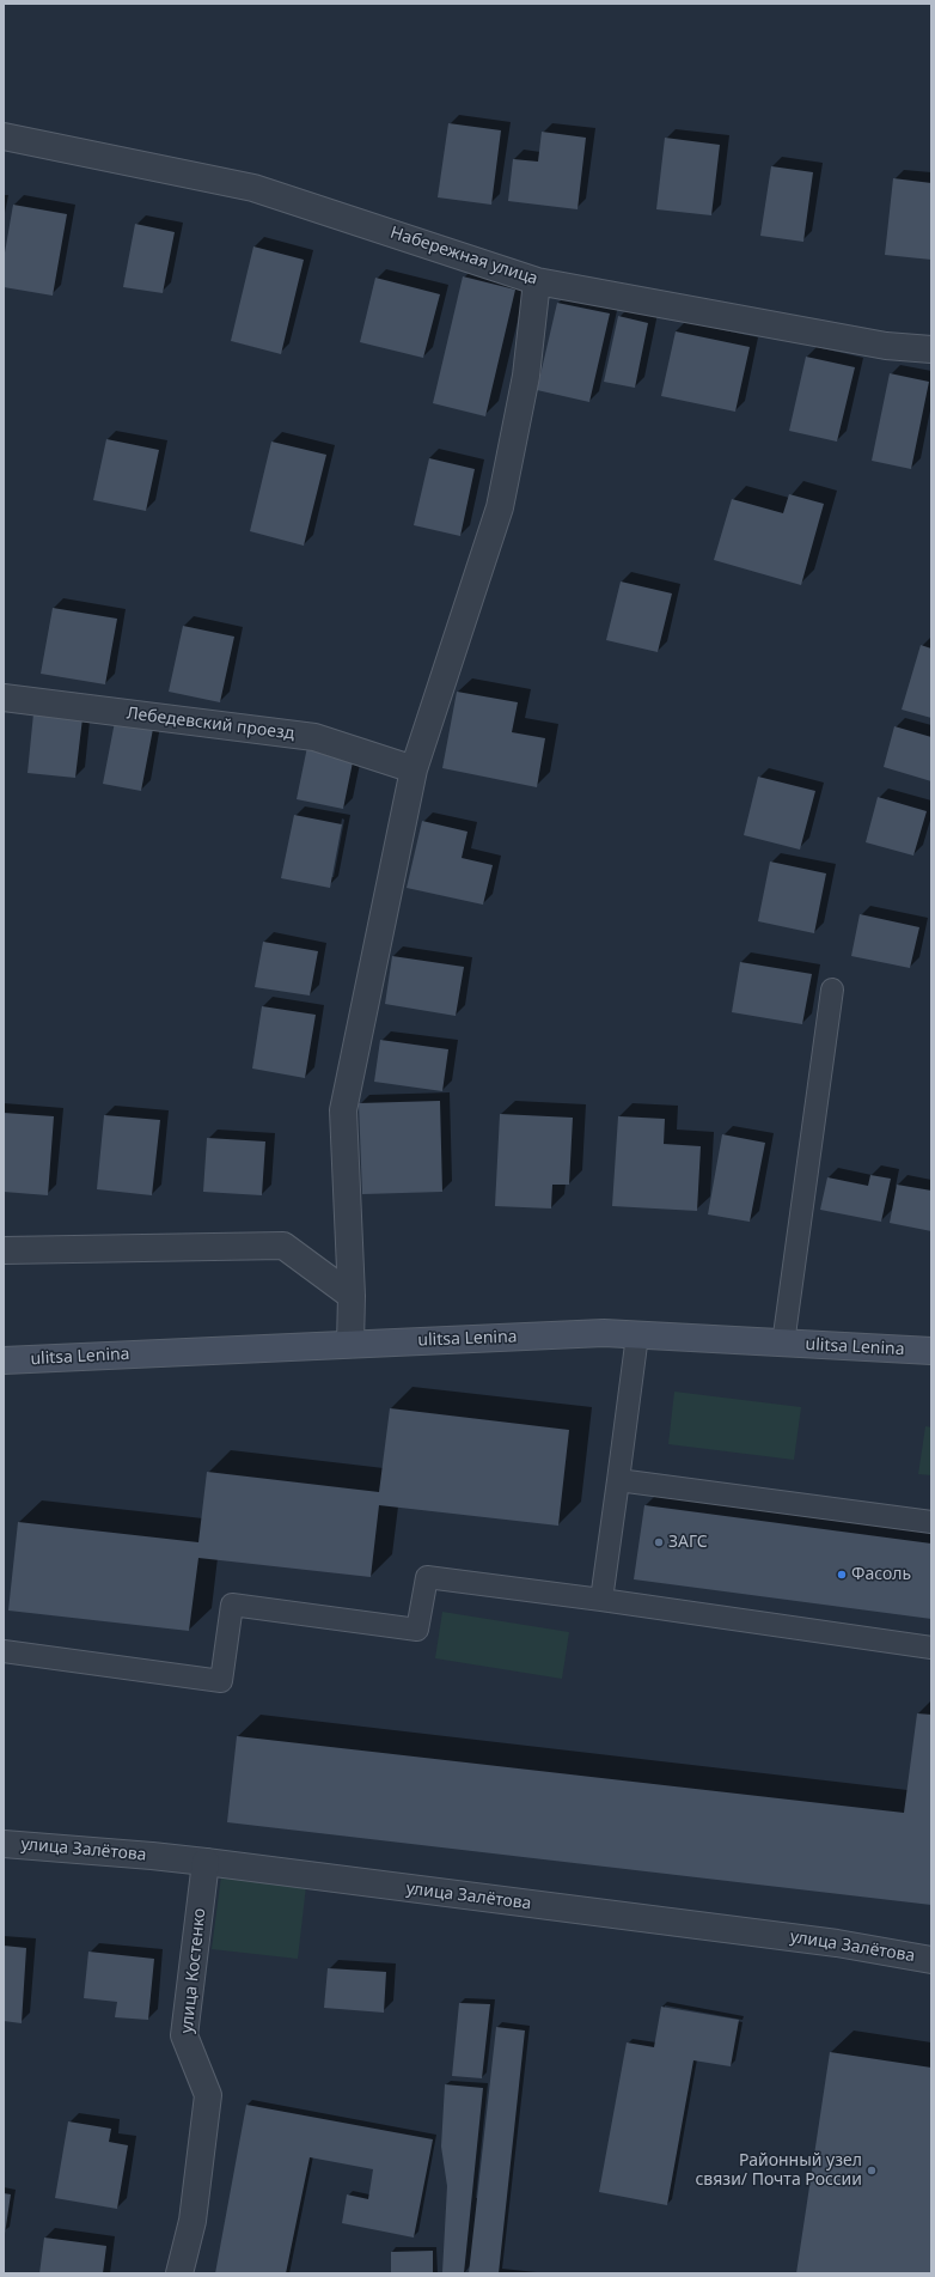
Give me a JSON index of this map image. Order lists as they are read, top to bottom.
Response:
{
  "streets": {
    "main road": ["ulitsa Lenina"],
    "street": [
      "Набережная улица",
      "Лебедевский проезд",
      "улица Залётова",
      "улица Костенко"
    ]
  },
  "crossings": [
    ["улица Залётова", "улица Костенко"]
  ],
  "places": ["ЗАГС", "Фасоль", "Районный узел связи/ Почта России"]
}
